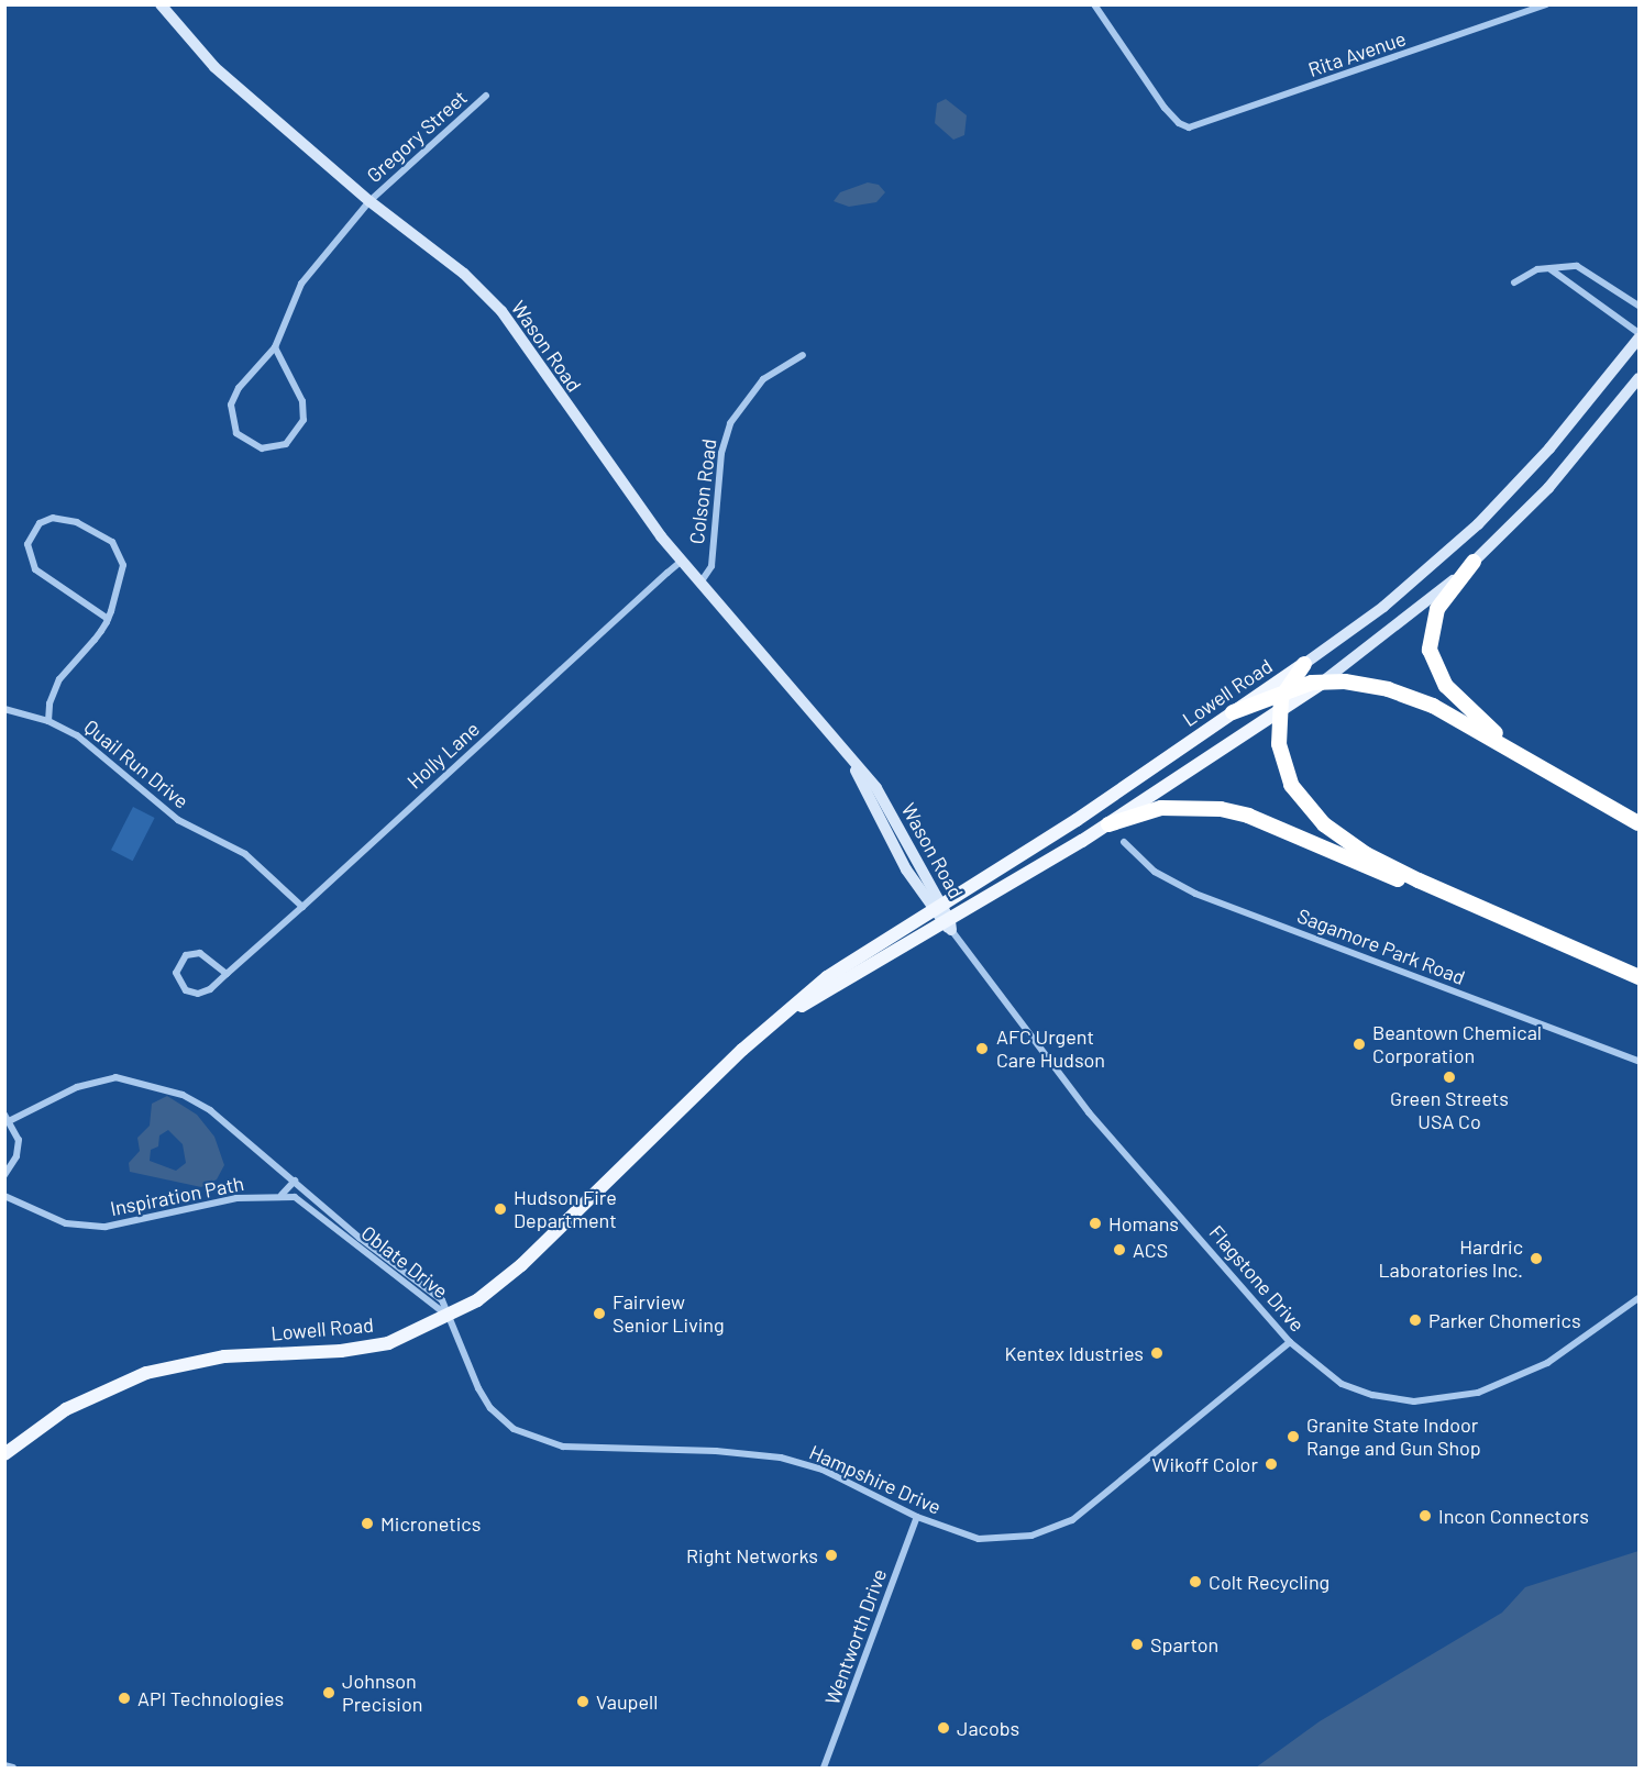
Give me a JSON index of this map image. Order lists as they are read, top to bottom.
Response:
{
  "streets": {
    "main road": ["Lowell Road"],
    "street": [
      "Rita Avenue",
      "Gregory Street",
      "Wason Road",
      "Colson Road",
      "Holly Lane",
      "Quail Run Drive",
      "Sagamore Park Road",
      "Inspiration Path",
      "Oblate Drive",
      "Flagstone Drive",
      "Hampshire Drive",
      "Wentworth Drive"
    ]
  },
  "crossings": [
    ["Gregory Street", "Wason Road"],
    ["Wason Road", "Colson Road"],
    ["Wason Road", "Lowell Road"],
    ["Wason Road", "Holly Lane"],
    ["Wason Road", "Flagstone Drive"],
    ["Lowell Road", "Oblate Drive"],
    ["Lowell Road", "Flagstone Drive"],
    ["Lowell Road", "Hampshire Drive"],
    ["Holly Lane", "Quail Run Drive"],
    ["Inspiration Path", "Oblate Drive"],
    ["Oblate Drive", "Hampshire Drive"],
    ["Flagstone Drive", "Hampshire Drive"],
    ["Hampshire Drive", "Wentworth Drive"]
  ],
  "places": [
    "Beantown Chemical Corporation",
    "AFC Urgent Care Hudson",
    "Green Streets USA Co",
    "Hudson Fire Department",
    "Homans",
    "ACS",
    "Hardric Laboratories Inc.",
    "Fairview Senior Living",
    "Parker Chomerics",
    "Kentex Idustries",
    "Granite State Indoor Range and Gun Shop",
    "Wikoff Color",
    "Incon Connectors",
    "Micronetics",
    "Right Networks",
    "Colt Recycling",
    "Sparton",
    "Johnson Precision",
    "API Technologies",
    "Vaupell",
    "Jacobs"
  ]
}
